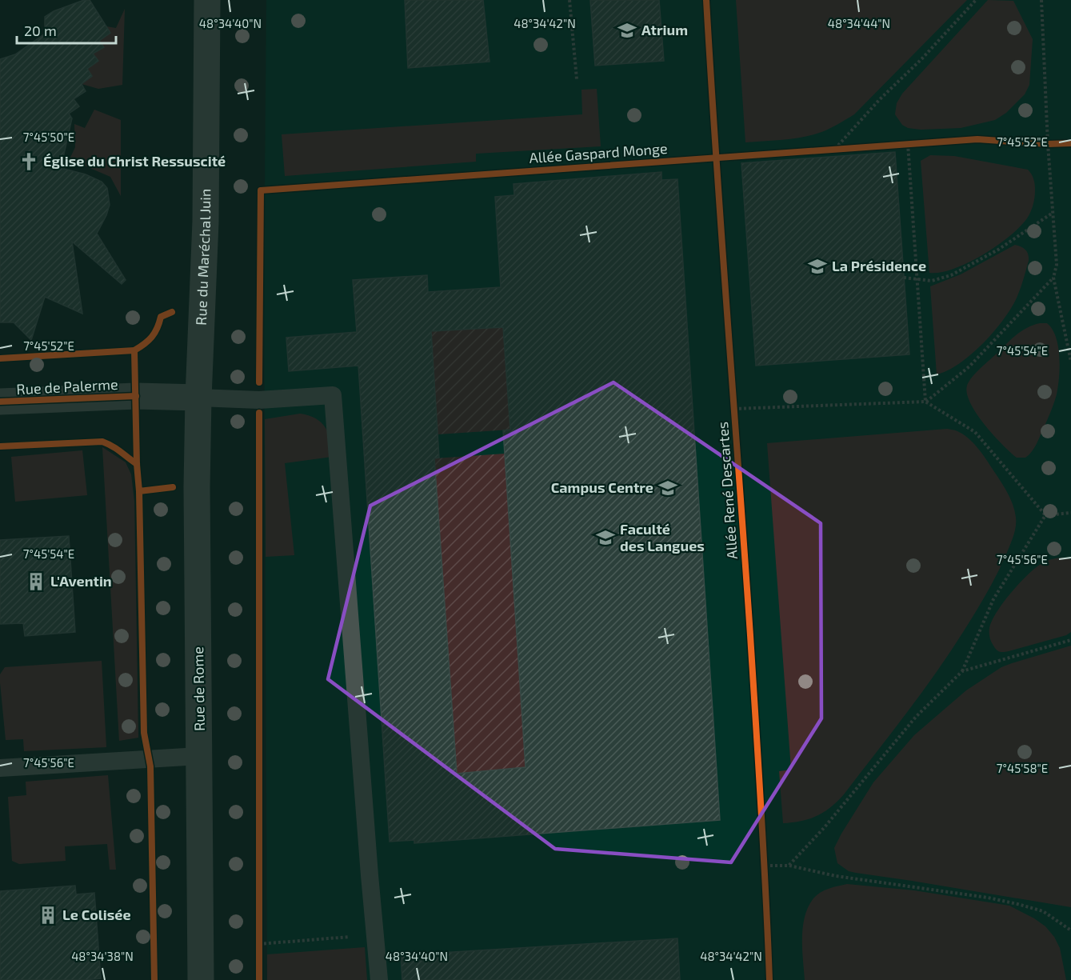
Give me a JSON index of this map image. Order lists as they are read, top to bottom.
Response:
{
  "streets": {
    "street": ["Rue du Maréchal Juin", "Rue de Palerme", "Rue de Rome"],
    "cycle path": ["Allée Gaspard Monge", "Allée René Descartes"]
  },
  "crossings": [
    ["Rue du Maréchal Juin", "Rue de Palerme"],
    ["Rue du Maréchal Juin", "Rue de Rome"],
    ["Rue de Palerme", "Rue de Rome"]
  ],
  "places": {
    "school or university": [
      "Atrium",
      "La Présidence",
      "Campus Centre",
      "Faculté des Langues"
    ],
    "church": ["Église du Christ Ressuscité"],
    "building": ["L'Aventin", "Le Colisée"]
  },
  "scale_bar": "20 m",
  "coordinates": [
    "48°34'40\"N",
    "48°34'42\"N",
    "48°34'44\"N",
    "7°45'50\"E",
    "7°45'52\"E",
    "7°45'54\"E",
    "7°45'56\"E",
    "7°45'58\"E",
    "48°34'38\"N"
  ]
}
